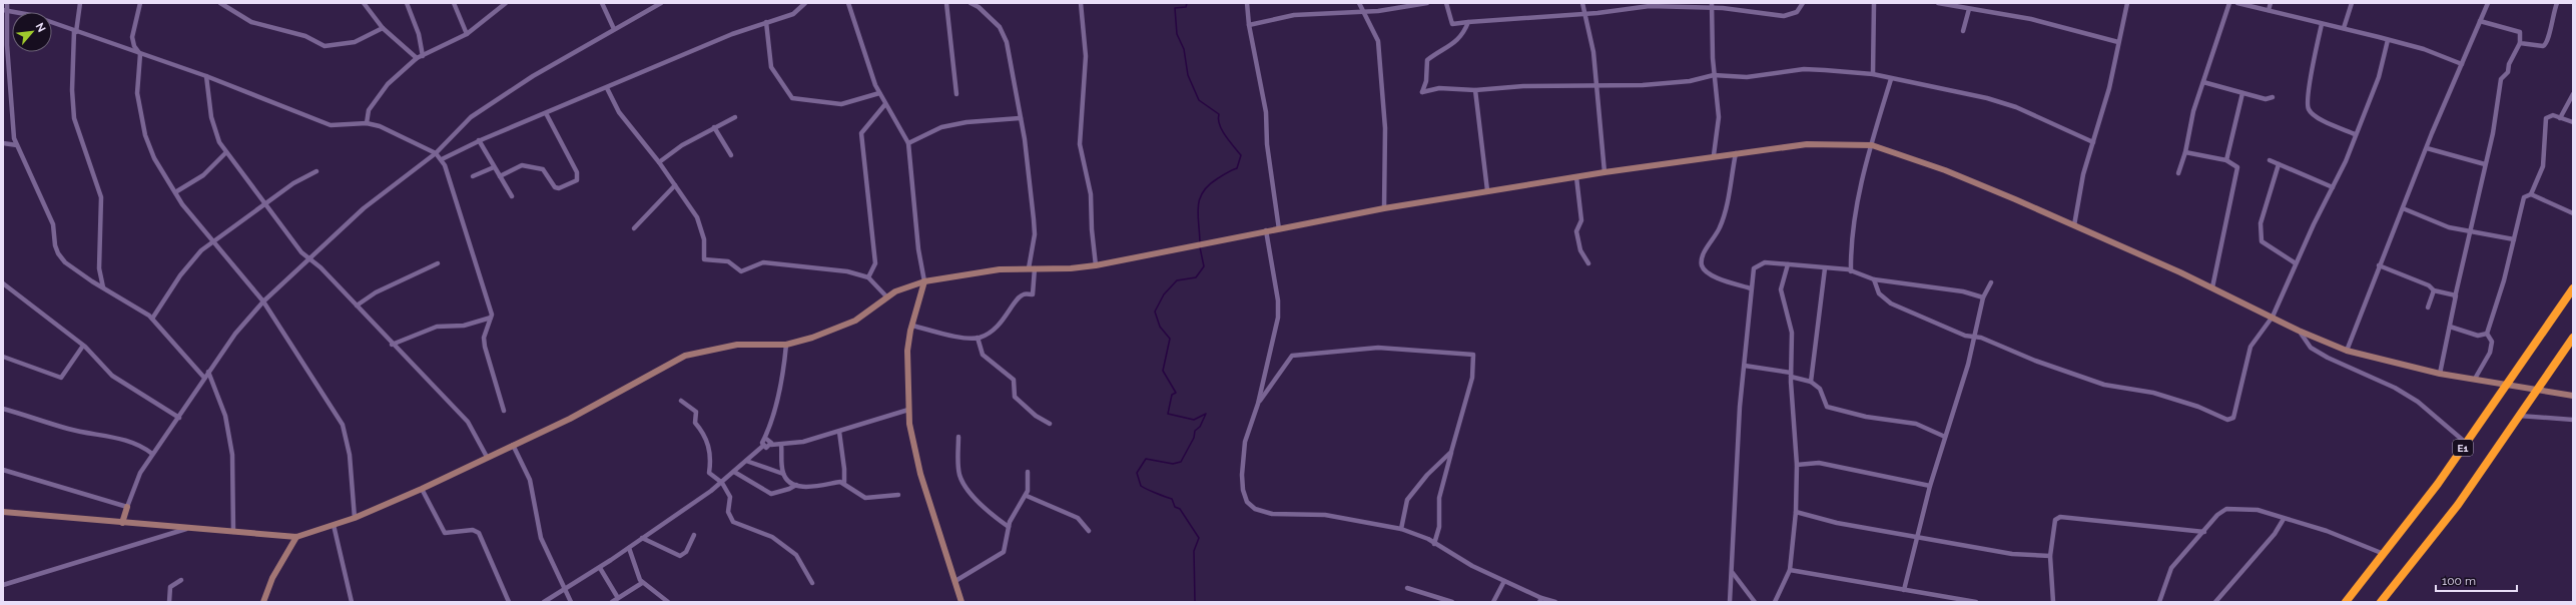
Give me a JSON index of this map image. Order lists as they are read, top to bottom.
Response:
{
  "streets": {
    "highway": ["E1"]
  },
  "scale_bar": "100 m",
  "north": "top right"
}
